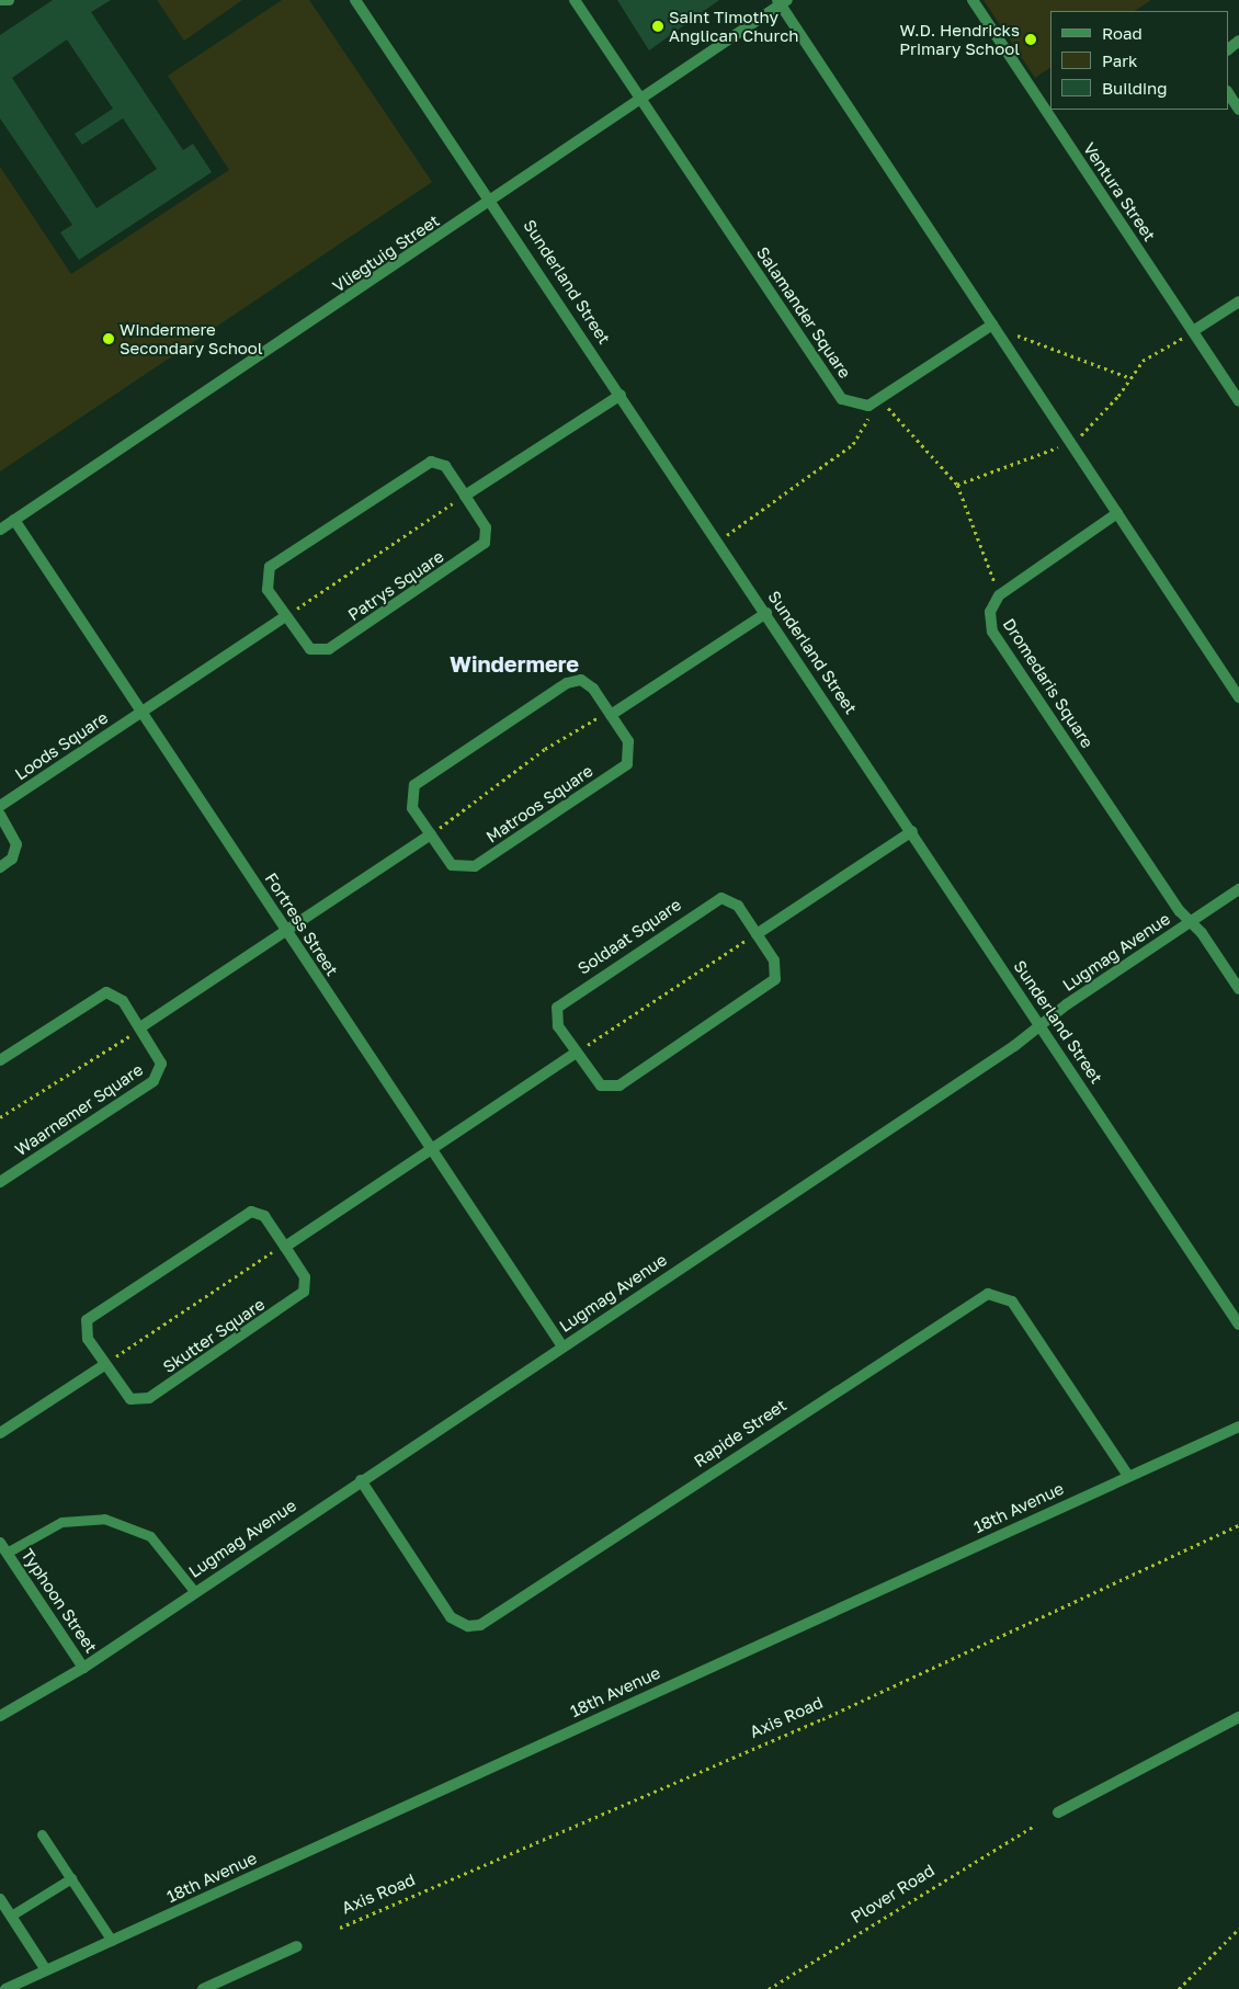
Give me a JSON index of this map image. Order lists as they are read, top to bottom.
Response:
{
  "streets": {
    "street": [
      "Ventura Street",
      "Vliegtuig Street",
      "Sunderland Street",
      "Salamander Square",
      "Patrys Square",
      "Dromedaris Square",
      "Loods Square",
      "Matroos Square",
      "Fortress Street",
      "Soldaat Square",
      "Lugmag Avenue",
      "Waarnemer Square",
      "Skutter Square",
      "Rapide Street",
      "18th Avenue",
      "Typhoon Street"
    ],
    "path": ["Axis Road", "Plover Road"]
  },
  "crossings": [
    ["Vliegtuig Street", "Sunderland Street"],
    ["Vliegtuig Street", "Salamander Square"],
    ["Vliegtuig Street", "Fortress Street"],
    ["Sunderland Street", "Lugmag Avenue"],
    ["Dromedaris Square", "Lugmag Avenue"],
    ["Loods Square", "Fortress Street"],
    ["Fortress Street", "Lugmag Avenue"],
    ["Lugmag Avenue", "Rapide Street"],
    ["Lugmag Avenue", "Typhoon Street"],
    ["Rapide Street", "18th Avenue"]
  ],
  "districts": ["Windermere"],
  "places": ["Saint Timothy Anglican Church", "W.D. Hendricks Primary School", "Windermere Secondary School"],
  "legend": ["Road", "Park", "Building"]
}
